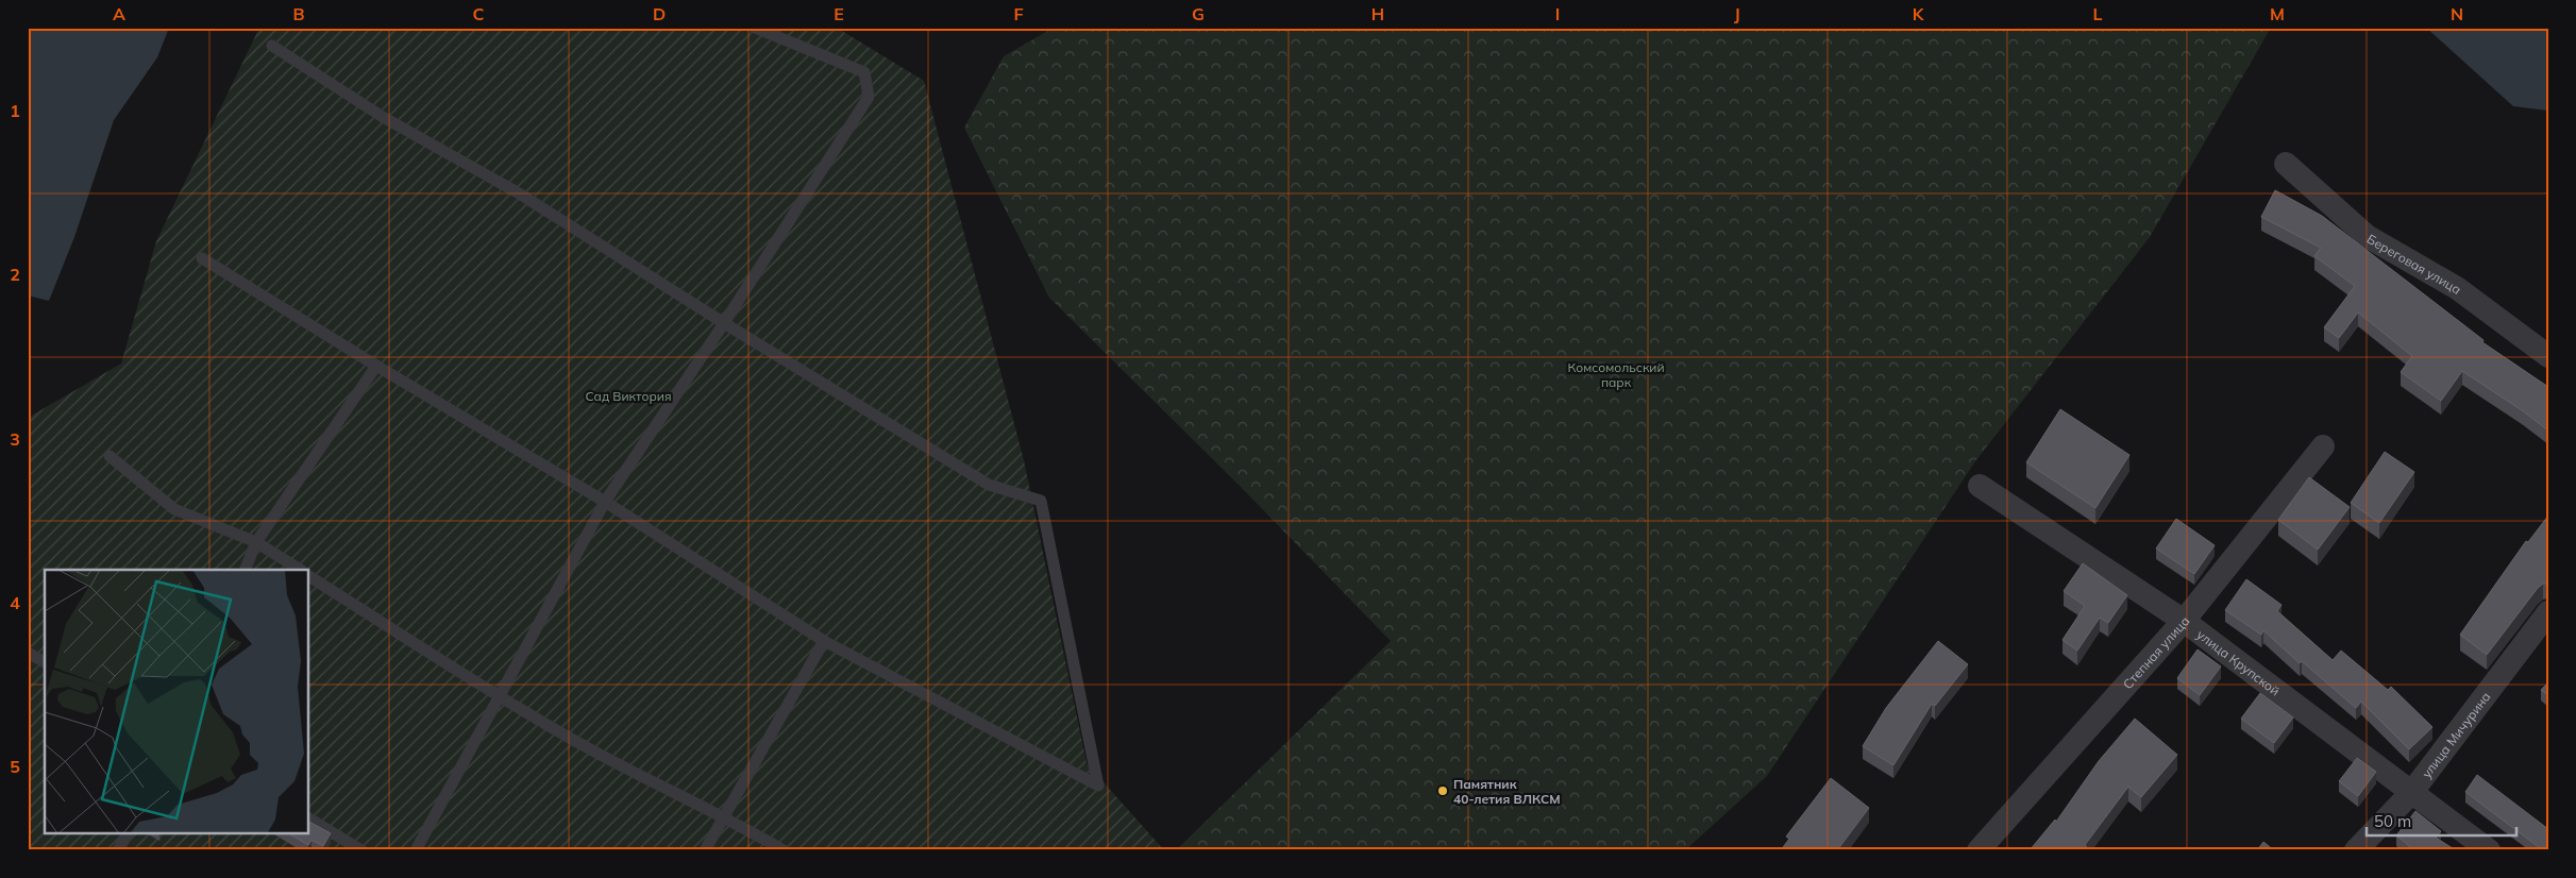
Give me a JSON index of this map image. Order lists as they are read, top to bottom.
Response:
{
  "streets": {
    "street": [
      "Береговая улица",
      "Степная улица",
      "улица Крупской",
      "улица Мичурина"
    ]
  },
  "crossings": [
    ["Степная улица", "улица Крупской"],
    ["улица Крупской", "улица Мичурина"]
  ],
  "parks": ["Комсомольский парк", "Сад Виктория"],
  "places": ["Памятник 40-летия ВЛКСМ"],
  "scale_bar": "50 m",
  "grid": {
    "columns": [
      "A",
      "B",
      "C",
      "D",
      "E",
      "F",
      "G",
      "H",
      "I",
      "J",
      "K",
      "L",
      "M",
      "N"
    ],
    "rows": [
      "1",
      "2",
      "3",
      "4",
      "5"
    ]
  }
}
